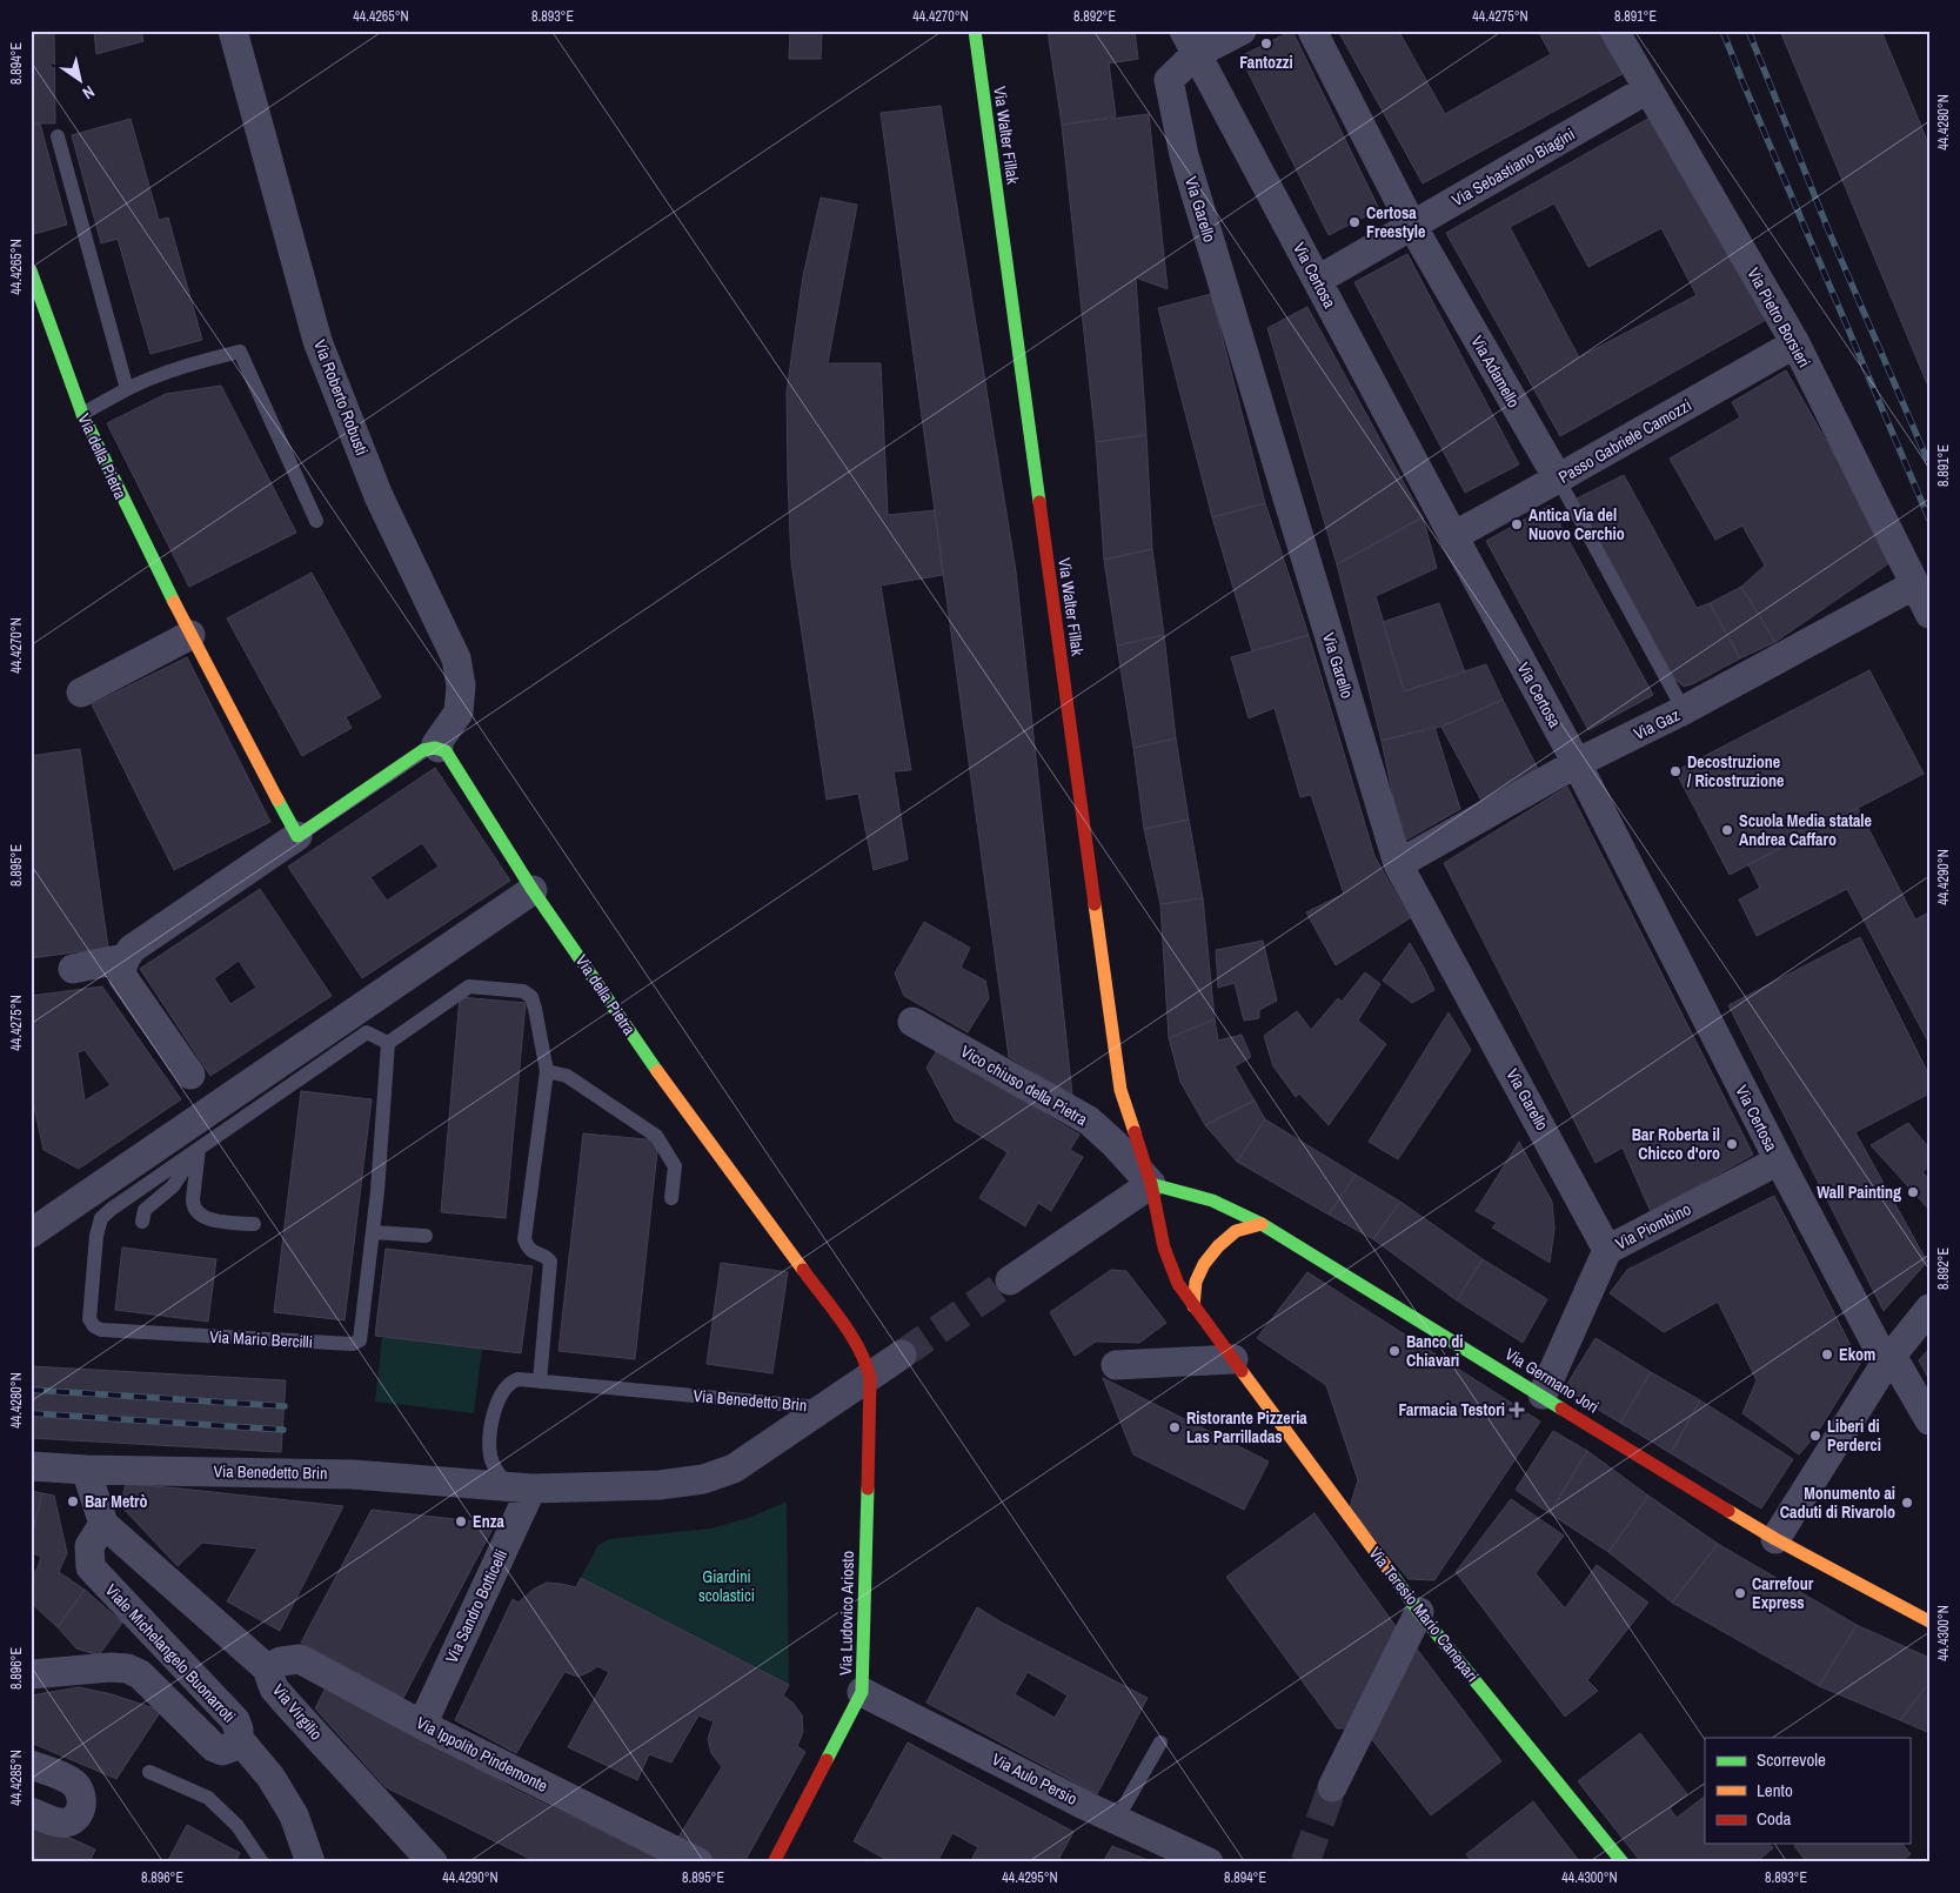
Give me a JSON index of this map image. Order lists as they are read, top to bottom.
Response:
{
  "streets": {
    "main road": [
      "Via Walter Fillak",
      "Via della Pietra",
      "Via Germano Jori",
      "Via Ludovico Ariosto",
      "Via Teresio Mario Canepari"
    ],
    "street": [
      "Via Sebastiano Biagini",
      "Via Garello",
      "Via Certosa",
      "Via Pietro Borsieri",
      "Via Adamello",
      "Via Roberto Robusti",
      "Passo Gabriele Camozzi",
      "Via Gaz",
      "Vico chiuso della Pietra",
      "Via Piombino",
      "Via Mario Bercilli",
      "Via Benedetto Brin",
      "Via Sandro Botticelli",
      "Viale Michelangelo Buonarroti",
      "Via Virgilio",
      "Via Ippolito Pindemonte",
      "Via Aulo Persio"
    ]
  },
  "crossings": [
    ["Via Walter Fillak", "Vico chiuso della Pietra"],
    ["Via Walter Fillak", "Via Germano Jori"],
    ["Via Walter Fillak", "Via Teresio Mario Canepari"],
    ["Via Sebastiano Biagini", "Via Certosa"],
    ["Via Sebastiano Biagini", "Via Pietro Borsieri"],
    ["Via Sebastiano Biagini", "Via Adamello"],
    ["Via Garello", "Via Certosa"],
    ["Via Garello", "Via Gaz"],
    ["Via Garello", "Via Piombino"],
    ["Via Certosa", "Passo Gabriele Camozzi"],
    ["Via Certosa", "Via Gaz"],
    ["Via Certosa", "Via Piombino"],
    ["Via Pietro Borsieri", "Passo Gabriele Camozzi"],
    ["Via Pietro Borsieri", "Via Gaz"],
    ["Via Adamello", "Passo Gabriele Camozzi"],
    ["Via Adamello", "Via Gaz"],
    ["Via Roberto Robusti", "Via della Pietra"],
    ["Via della Pietra", "Via Mario Bercilli"],
    ["Via della Pietra", "Via Benedetto Brin"],
    ["Via della Pietra", "Via Ludovico Ariosto"],
    ["Vico chiuso della Pietra", "Via Germano Jori"],
    ["Vico chiuso della Pietra", "Via Teresio Mario Canepari"],
    ["Via Piombino", "Via Germano Jori"],
    ["Via Germano Jori", "Via Teresio Mario Canepari"],
    ["Via Benedetto Brin", "Via Sandro Botticelli"],
    ["Via Benedetto Brin", "Via Ludovico Ariosto"],
    ["Via Sandro Botticelli", "Via Ippolito Pindemonte"],
    ["Via Ludovico Ariosto", "Via Aulo Persio"],
    ["Viale Michelangelo Buonarroti", "Via Virgilio"],
    ["Via Virgilio", "Via Ippolito Pindemonte"]
  ],
  "parks": ["Giardini scolastici"],
  "places": {
    "other": [
      "Fantozzi",
      "Certosa Freestyle",
      "Antica Via del Nuovo Cerchio",
      "Decostruzione / Ricostruzione",
      "Scuola Media statale Andrea Caffaro",
      "Bar Roberta il Chicco d'oro",
      "Wall Painting",
      "Banco di Chiavari",
      "Ekom",
      "Ristorante Pizzeria Las Parrilladas",
      "Liberi di Perderci",
      "Bar Metrò",
      "Monumento ai Caduti di Rivarolo",
      "Enza",
      "Carrefour Express"
    ],
    "health": ["Farmacia Testori"]
  },
  "legend": ["Scorrevole", "Lento", "Coda"],
  "north": "bottom right",
  "coordinates": [
    "44.4265°N",
    "8.893°E",
    "44.4270°N",
    "8.892°E",
    "44.4275°N",
    "8.891°E",
    "8.894°E",
    "44.4280°N",
    "8.895°E",
    "44.4290°N",
    "44.4300°N",
    "8.896°E",
    "44.4285°N",
    "44.4295°N"
  ]
}
